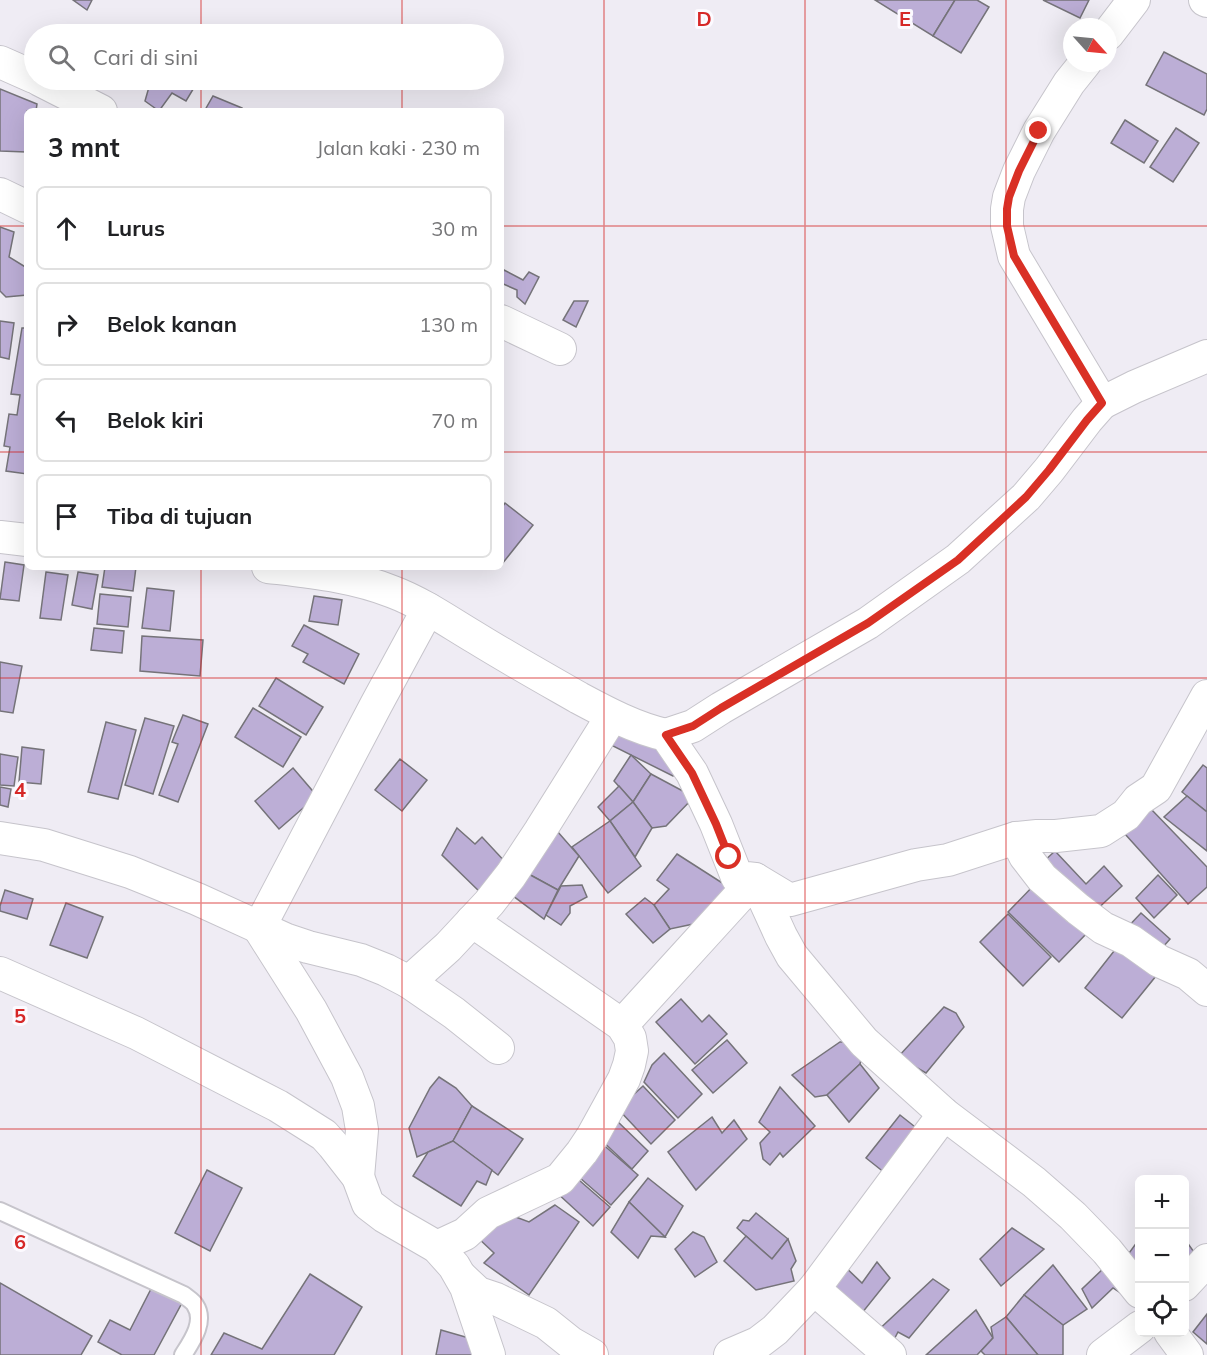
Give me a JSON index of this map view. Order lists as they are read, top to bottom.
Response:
{
  "north": "bottom right",
  "page": {
    "search": "Cari di sini",
    "heading": ["3 mnt", "Jalan kaki · 230 m"],
    "list": [
      ["Lurus", "30 m"],
      ["Belok kanan", "130 m"],
      ["Belok kiri", "70 m"],
      "Tiba di tujuan"
    ],
    "map_buttons": ["+", "−"]
  },
  "grid": {
    "columns": ["D", "E"],
    "rows": ["4", "5", "6"]
  }
}
